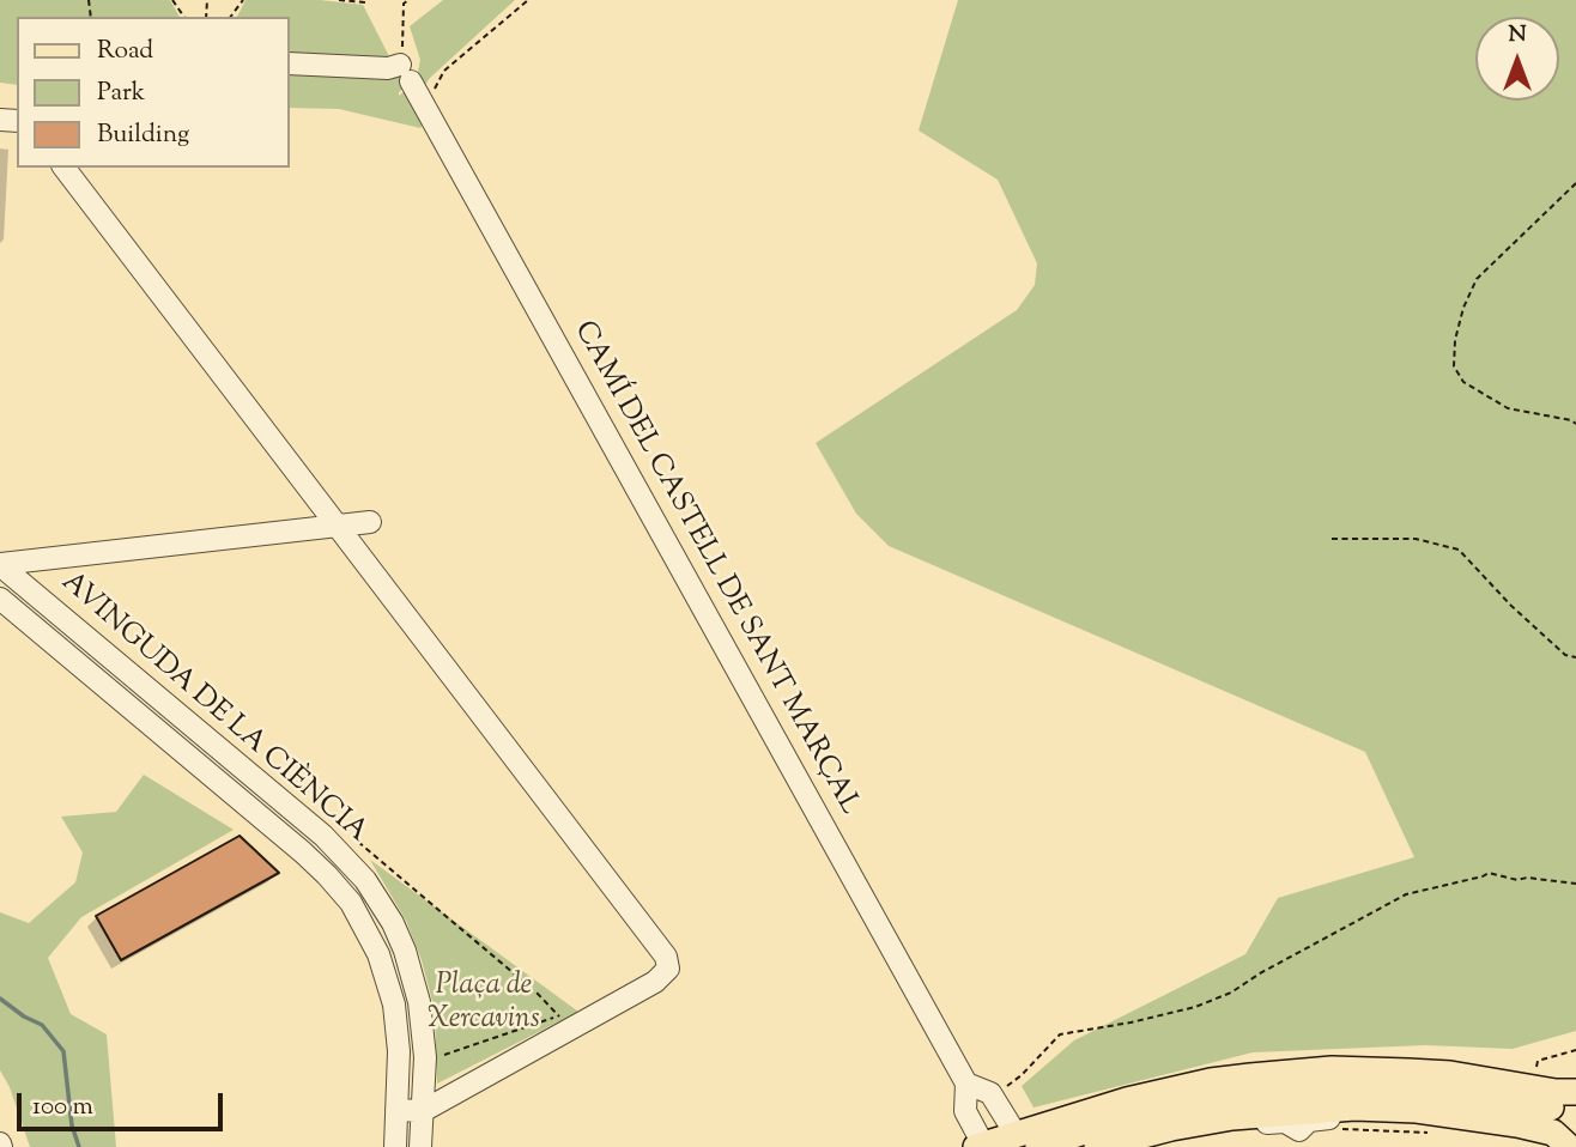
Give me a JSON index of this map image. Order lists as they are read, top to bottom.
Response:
{
  "streets": {
    "street": ["CAMÍ DEL CASTELL DE SANT MARÇAL", "AVINGUDA DE LA CIÈNCIA"]
  },
  "parks": ["Plaça de Xercavins"],
  "legend": ["Road", "Park", "Building"],
  "scale_bar": "100 m",
  "north": "top"
}
